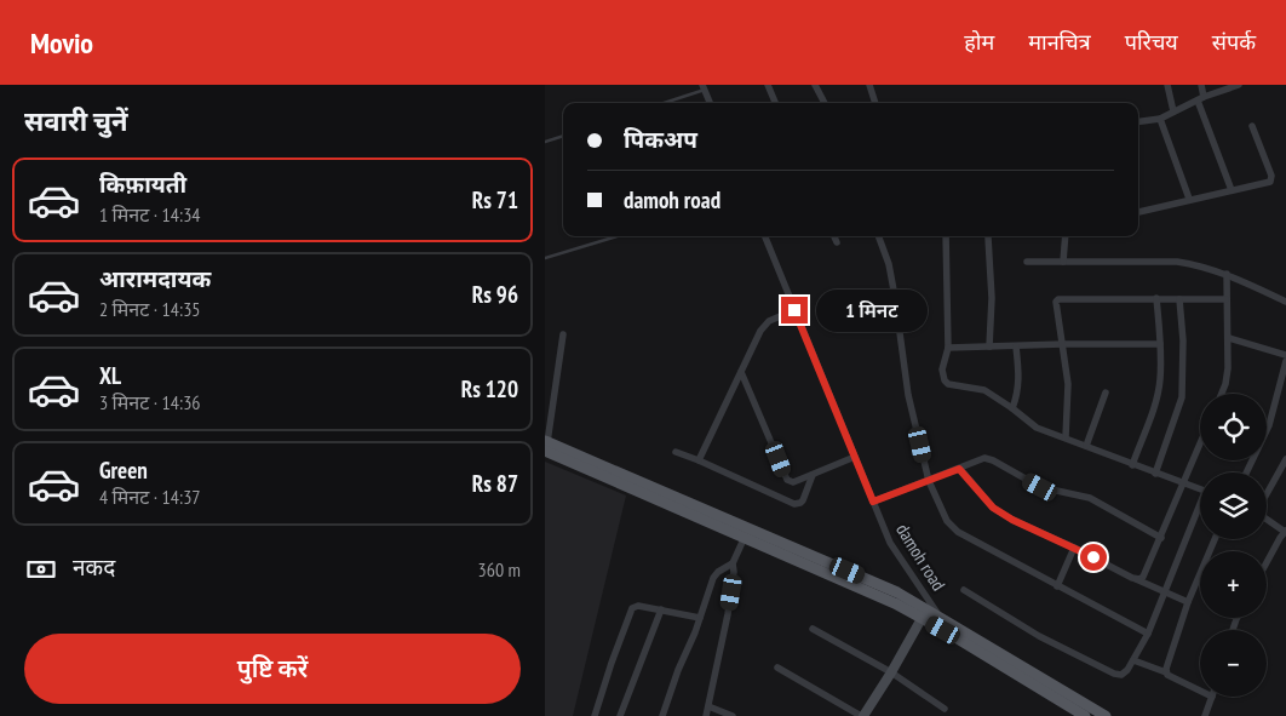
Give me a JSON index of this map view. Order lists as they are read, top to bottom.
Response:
{
  "streets": {
    "street": ["damoh road"]
  },
  "page": {
    "header": "Movio",
    "nav": [
      "होम",
      "मानचित्र",
      "परिचय",
      "संपर्क"
    ],
    "heading": "सवारी चुनें",
    "banner": ["पिकअप", "damoh road"],
    "list": [
      {
        "name": "किफ़ायती",
        "note": "1 मिनट · 14:34",
        "value": "Rs 71"
      },
      {
        "name": "आरामदायक",
        "note": "2 मिनट · 14:35",
        "value": "Rs 96"
      },
      {
        "name": "XL",
        "note": "3 मिनट · 14:36",
        "value": "Rs 120"
      },
      {
        "name": "Green",
        "note": "4 मिनट · 14:37",
        "value": "Rs 87"
      }
    ],
    "bubble": "1 मिनट",
    "map_buttons": ["+", "−"],
    "pay": ["नकद", "360 m"],
    "buttons": "पुष्टि करें"
  }
}
